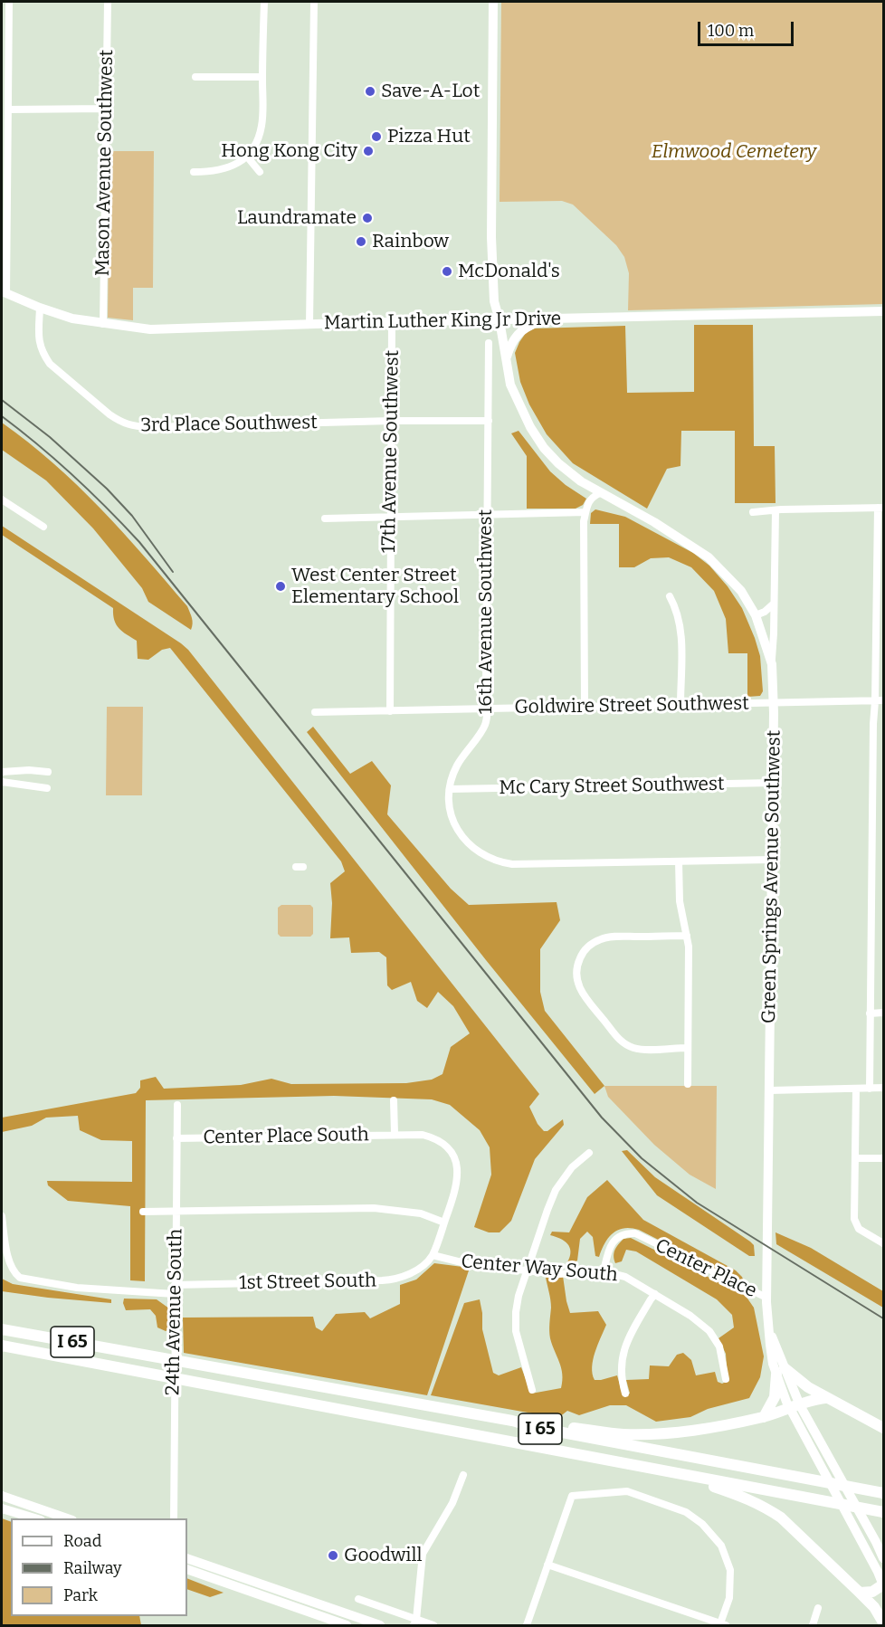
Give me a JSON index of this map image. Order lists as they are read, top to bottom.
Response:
{
  "streets": {
    "highway": ["I 65"],
    "main road": ["Martin Luther King Jr Drive", "Green Springs Avenue Southwest"],
    "street": [
      "Mason Avenue Southwest",
      "3rd Place Southwest",
      "17th Avenue Southwest",
      "16th Avenue Southwest",
      "Goldwire Street Southwest",
      "Mc Cary Street Southwest",
      "Center Place South",
      "Center Way South",
      "Center Place",
      "1st Street South",
      "24th Avenue South"
    ]
  },
  "crossings": [
    ["Mason Avenue Southwest", "Martin Luther King Jr Drive"],
    ["Martin Luther King Jr Drive", "3rd Place Southwest"],
    ["Martin Luther King Jr Drive", "17th Avenue Southwest"],
    ["Martin Luther King Jr Drive", "Green Springs Avenue Southwest"],
    ["3rd Place Southwest", "17th Avenue Southwest"],
    ["3rd Place Southwest", "16th Avenue Southwest"],
    ["17th Avenue Southwest", "Goldwire Street Southwest"],
    ["16th Avenue Southwest", "Goldwire Street Southwest"],
    ["16th Avenue Southwest", "Mc Cary Street Southwest"],
    ["16th Avenue Southwest", "Green Springs Avenue Southwest"],
    ["Goldwire Street Southwest", "Green Springs Avenue Southwest"],
    ["Mc Cary Street Southwest", "Green Springs Avenue Southwest"],
    ["Green Springs Avenue Southwest", "Center Place"],
    ["Center Place South", "Center Way South"],
    ["Center Place South", "1st Street South"],
    ["Center Place South", "24th Avenue South"],
    ["Center Way South", "Center Place"],
    ["Center Way South", "1st Street South"],
    ["1st Street South", "24th Avenue South"]
  ],
  "parks": ["Elmwood Cemetery"],
  "places": [
    "Save-A-Lot",
    "Pizza Hut",
    "Hong Kong City",
    "Laundramate",
    "Rainbow",
    "McDonald's",
    "West Center Street Elementary School",
    "Goodwill"
  ],
  "legend": ["Road", "Railway", "Park"],
  "scale_bar": "100 m"
}
